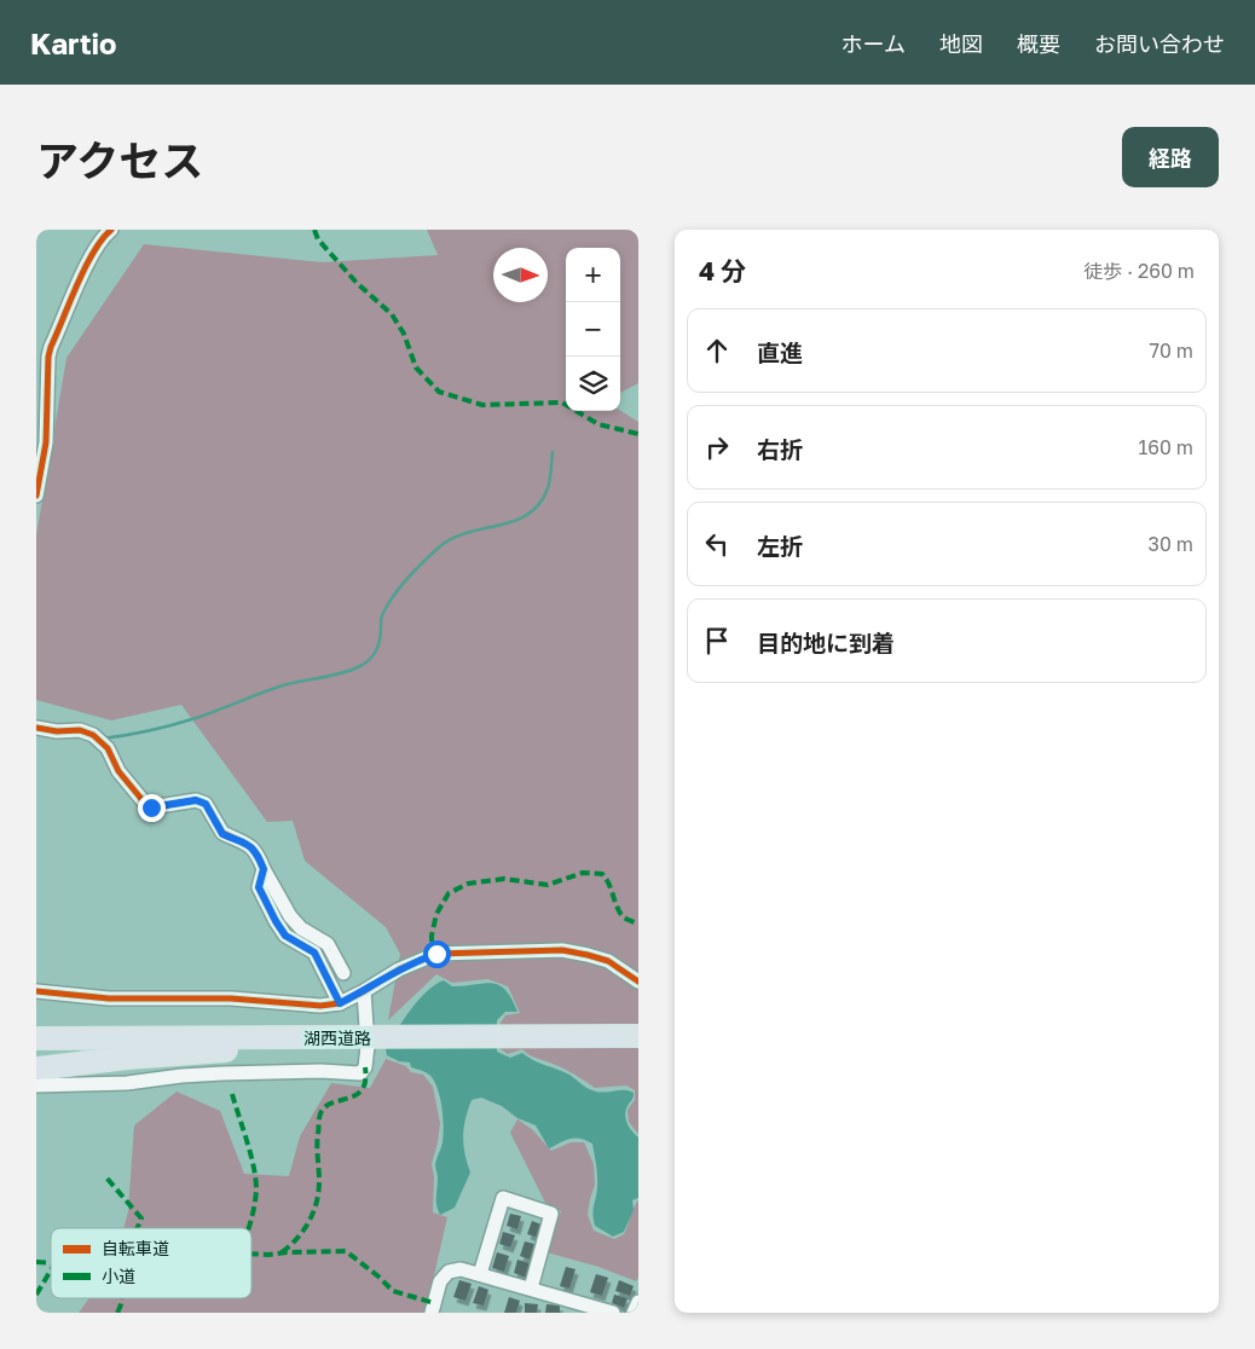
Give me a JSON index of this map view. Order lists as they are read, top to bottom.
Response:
{
  "streets": {
    "highway": ["湖西道路"]
  },
  "legend": ["自転車道", "小道"],
  "north": "right",
  "page": {
    "header": "Kartio",
    "nav": [
      "ホーム",
      "地図",
      "概要",
      "お問い合わせ"
    ],
    "title": "アクセス",
    "buttons": "経路",
    "heading": ["4 分", "徒歩 · 260 m"],
    "map_buttons": ["+", "−"],
    "list": [
      ["直進", "70 m"],
      ["右折", "160 m"],
      ["左折", "30 m"],
      "目的地に到着"
    ]
  }
}
